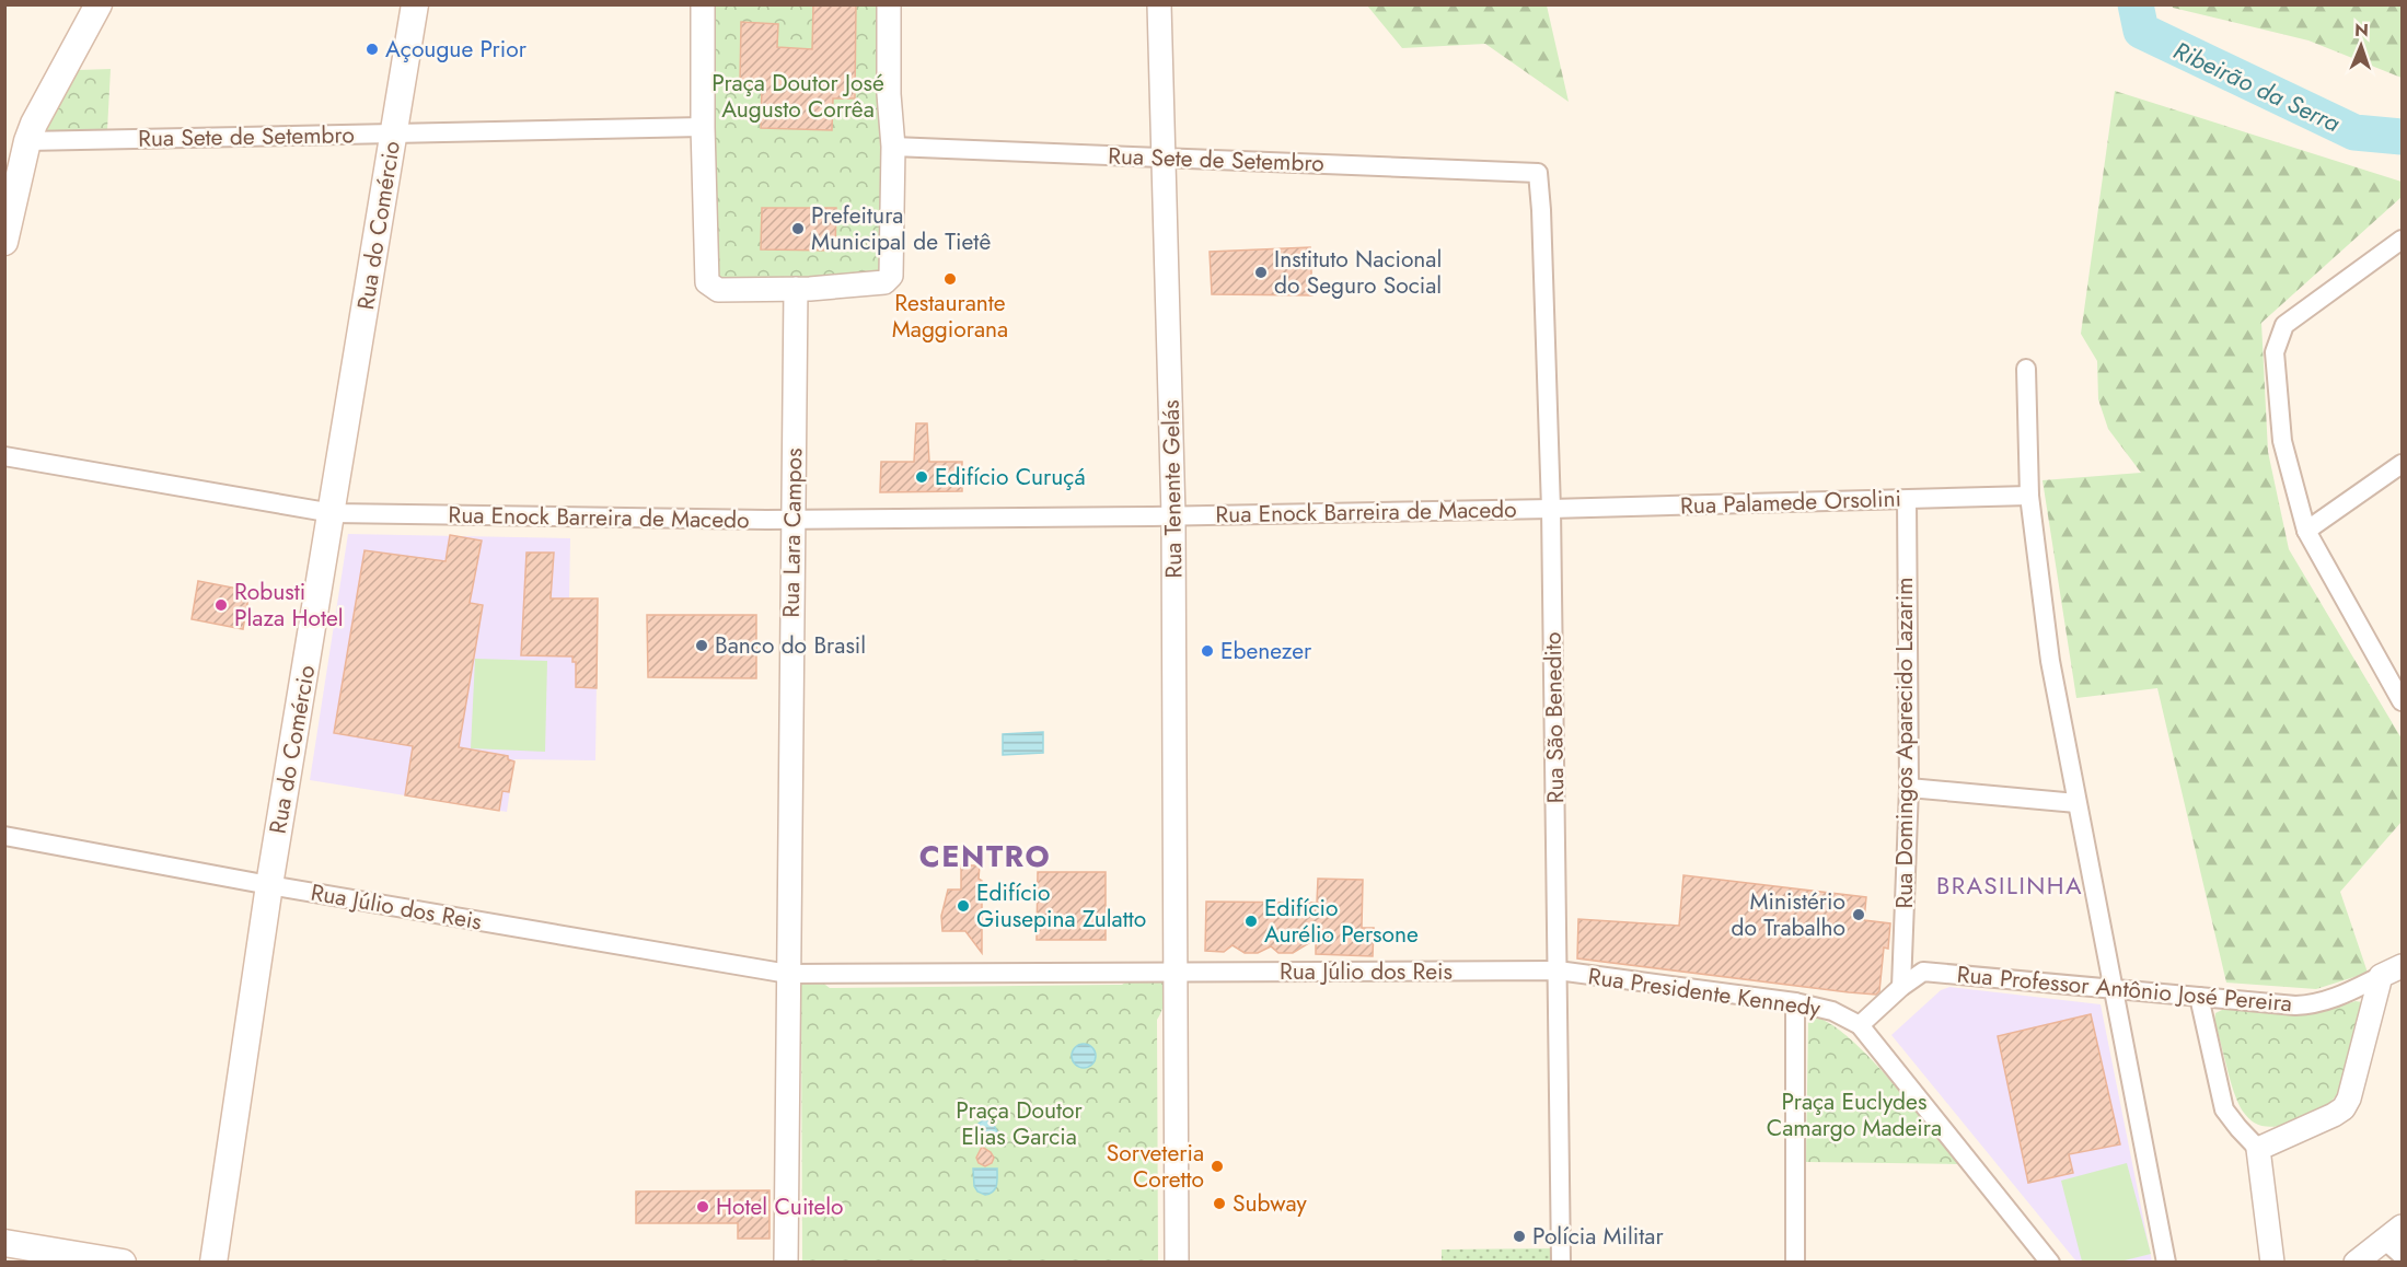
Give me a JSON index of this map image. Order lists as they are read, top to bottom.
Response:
{
  "streets": {
    "main road": ["Rua do Comércio"],
    "street": [
      "Rua Sete de Setembro",
      "Rua Tenente Gelás",
      "Rua Palamede Orsolini",
      "Rua Enock Barreira de Macedo",
      "Rua Lara Campos",
      "Rua São Benedito",
      "Rua Domingos Aparecido Lazarim",
      "Rua Júlio dos Reis",
      "Rua Professor Antônio José Pereira",
      "Rua Presidente Kennedy"
    ]
  },
  "crossings": [
    ["Rua Sete de Setembro", "Rua do Comércio"],
    ["Rua Sete de Setembro", "Rua Tenente Gelás"],
    ["Rua Sete de Setembro", "Rua São Benedito"],
    ["Rua do Comércio", "Rua Enock Barreira de Macedo"],
    ["Rua do Comércio", "Rua Júlio dos Reis"],
    ["Rua Tenente Gelás", "Rua Enock Barreira de Macedo"],
    ["Rua Tenente Gelás", "Rua Júlio dos Reis"],
    ["Rua Palamede Orsolini", "Rua Enock Barreira de Macedo"],
    ["Rua Palamede Orsolini", "Rua São Benedito"],
    ["Rua Palamede Orsolini", "Rua Domingos Aparecido Lazarim"],
    ["Rua Enock Barreira de Macedo", "Rua Lara Campos"],
    ["Rua Enock Barreira de Macedo", "Rua São Benedito"],
    ["Rua Lara Campos", "Rua Júlio dos Reis"],
    ["Rua São Benedito", "Rua Júlio dos Reis"],
    ["Rua São Benedito", "Rua Presidente Kennedy"],
    ["Rua Domingos Aparecido Lazarim", "Rua Professor Antônio José Pereira"],
    ["Rua Júlio dos Reis", "Rua Presidente Kennedy"],
    ["Rua Professor Antônio José Pereira", "Rua Presidente Kennedy"]
  ],
  "districts": ["CENTRO", "BRASILINHA"],
  "water": ["Ribeirão da Serra"],
  "parks": ["Praça Doutor José Augusto Corrêa", "Praça Euclydes Camargo Madeira", "Praça Doutor Elias Garcia"],
  "places": [
    "Açougue Prior",
    "Prefeitura Municipal de Tietê",
    "Instituto Nacional do Seguro Social",
    "Restaurante Maggiorana",
    "Edifício Curuçá",
    "Robusti Plaza Hotel",
    "Banco do Brasil",
    "Ebenezer",
    "Edifício Giusepina Zulatto",
    "Ministério do Trabalho",
    "Edifício Aurélio Persone",
    "Sorveteria Coretto",
    "Subway",
    "Hotel Cuitelo",
    "Polícia Militar"
  ],
  "north": "top"
}
